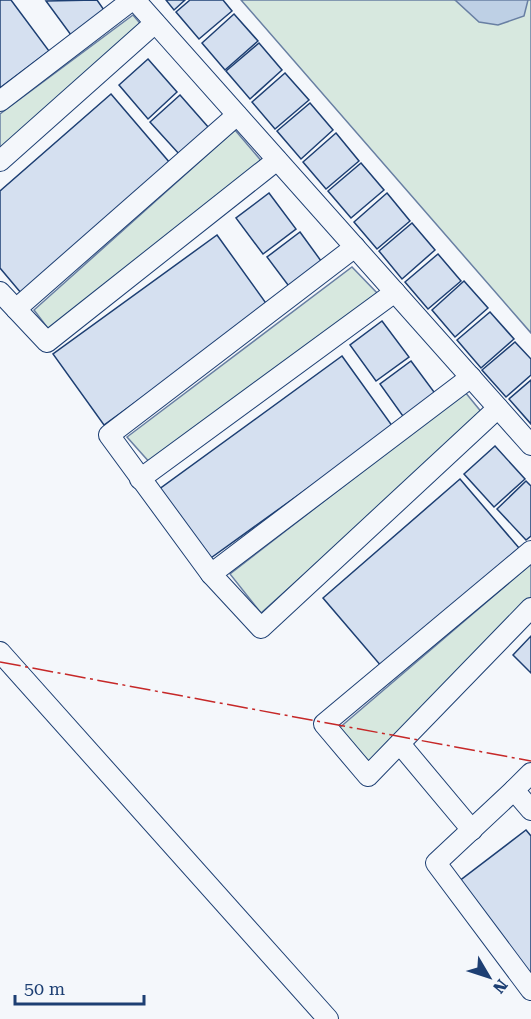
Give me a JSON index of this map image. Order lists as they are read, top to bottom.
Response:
{
  "scale_bar": "50 m",
  "north": "bottom right"
}
